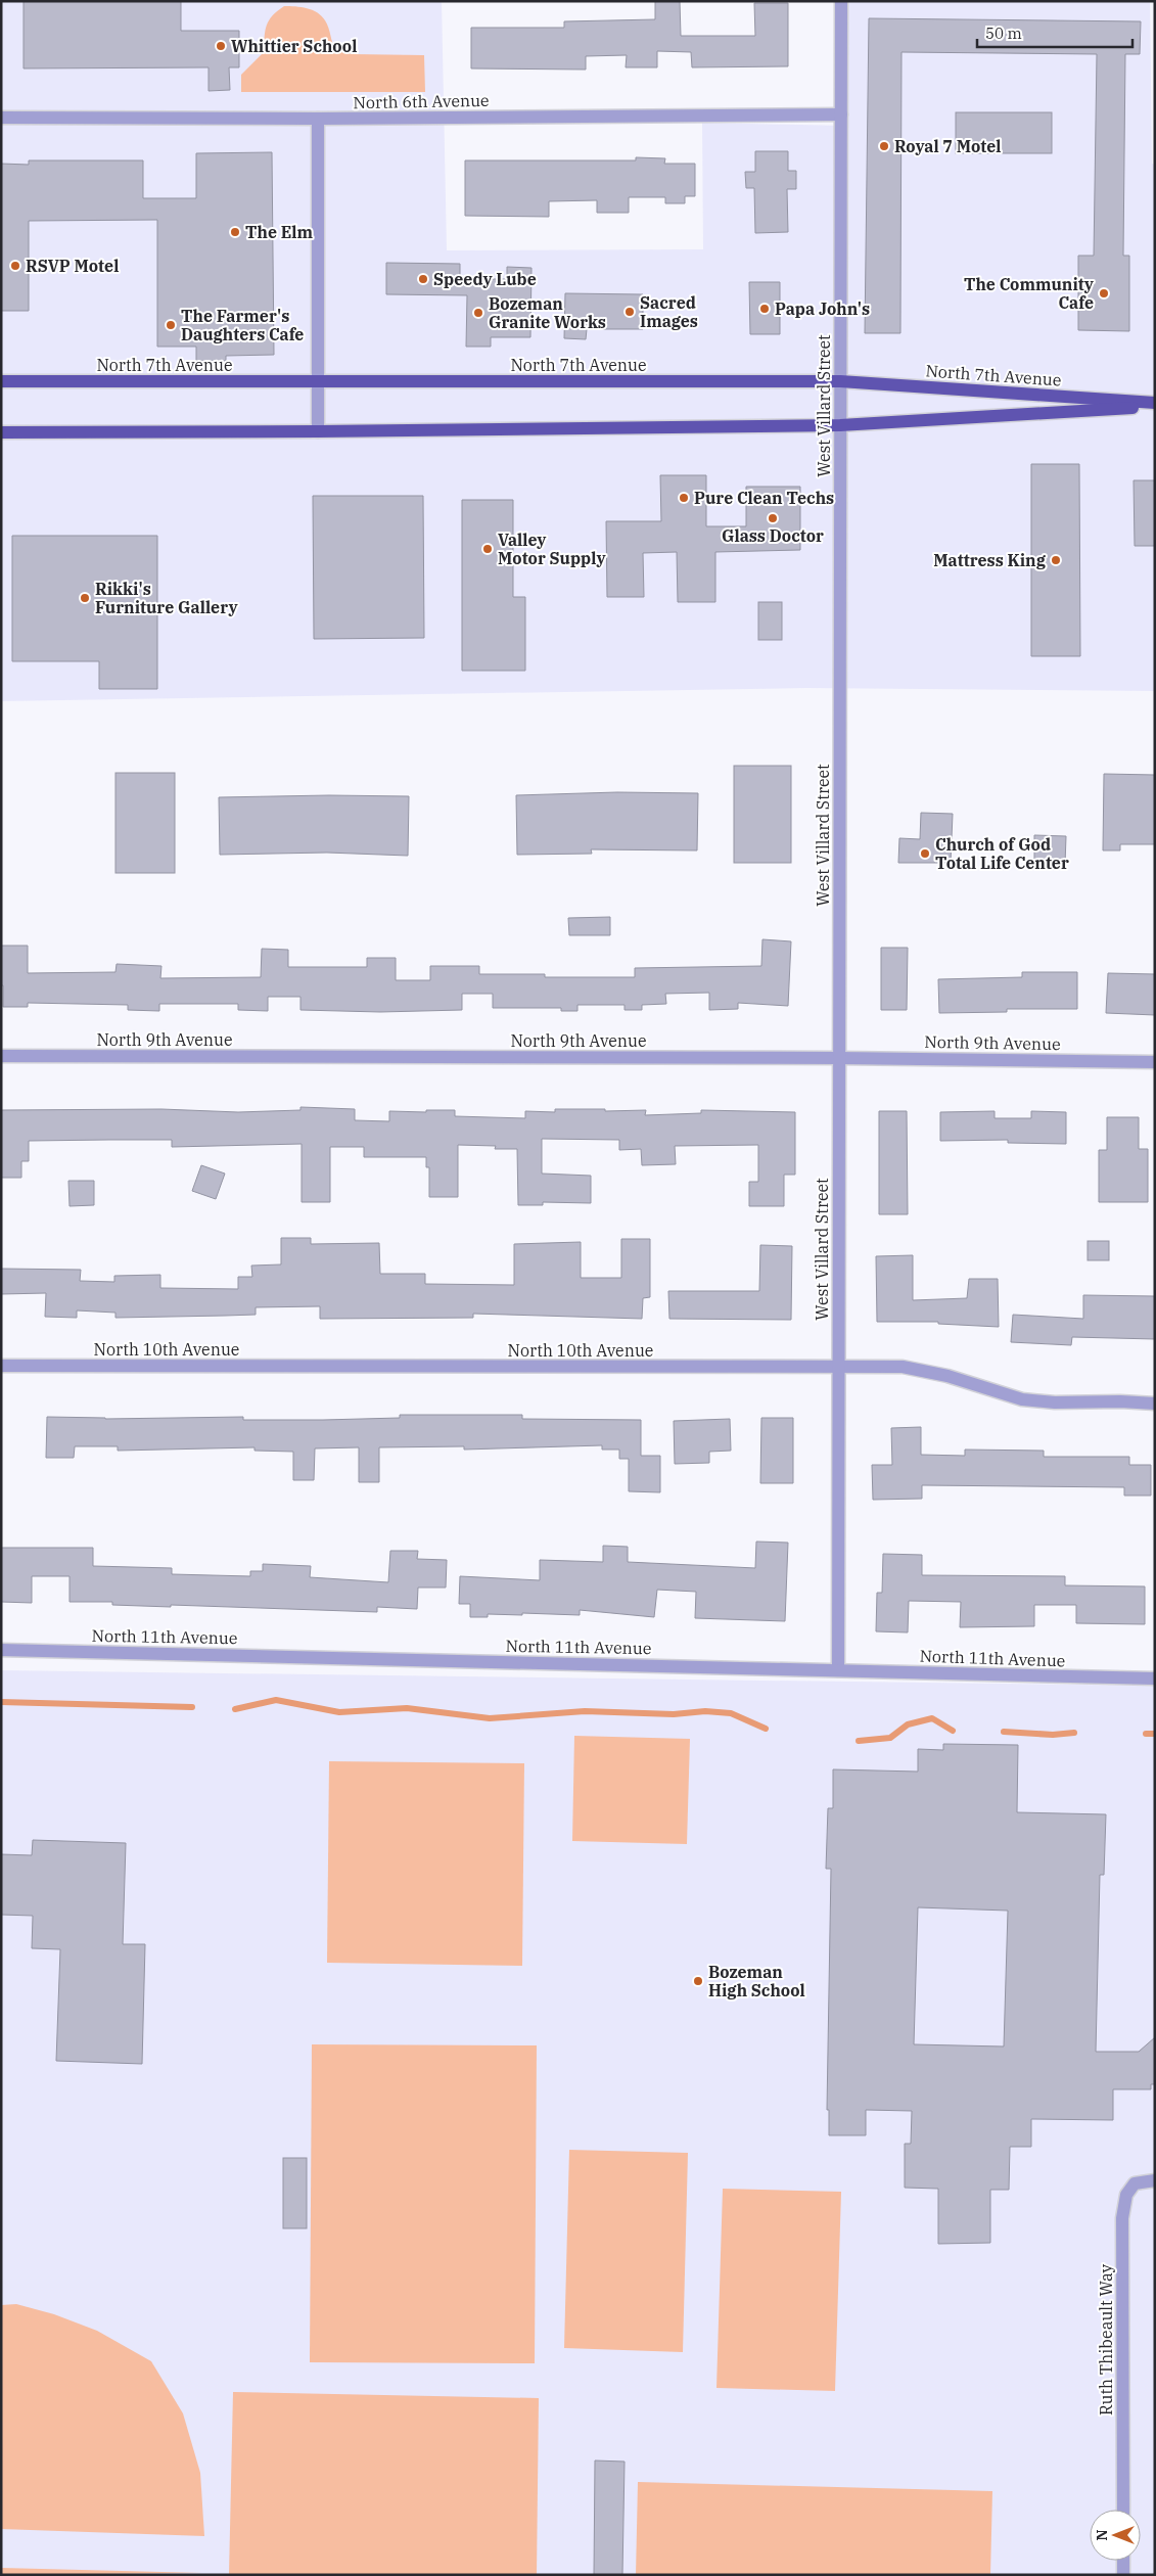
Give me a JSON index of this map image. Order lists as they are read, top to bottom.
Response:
{
  "streets": {
    "main road": ["North 7th Avenue"],
    "street": [
      "North 6th Avenue",
      "West Villard Street",
      "North 9th Avenue",
      "North 10th Avenue",
      "North 11th Avenue",
      "Ruth Thibeault Way"
    ]
  },
  "crossings": [
    ["North 6th Avenue", "West Villard Street"],
    ["North 7th Avenue", "West Villard Street"],
    ["West Villard Street", "North 9th Avenue"],
    ["West Villard Street", "North 10th Avenue"],
    ["West Villard Street", "North 11th Avenue"]
  ],
  "places": [
    "Whittier School",
    "Royal 7 Motel",
    "The Elm",
    "RSVP Motel",
    "Speedy Lube",
    "The Community Cafe",
    "Papa John's",
    "Sacred Images",
    "Bozeman Granite Works",
    "The Farmer's Daughters Cafe",
    "Pure Clean Techs",
    "Glass Doctor",
    "Valley Motor Supply",
    "Mattress King",
    "Rikki's Furniture Gallery",
    "Church of God Total Life Center",
    "Bozeman High School"
  ],
  "scale_bar": "50 m",
  "north": "left"
}
